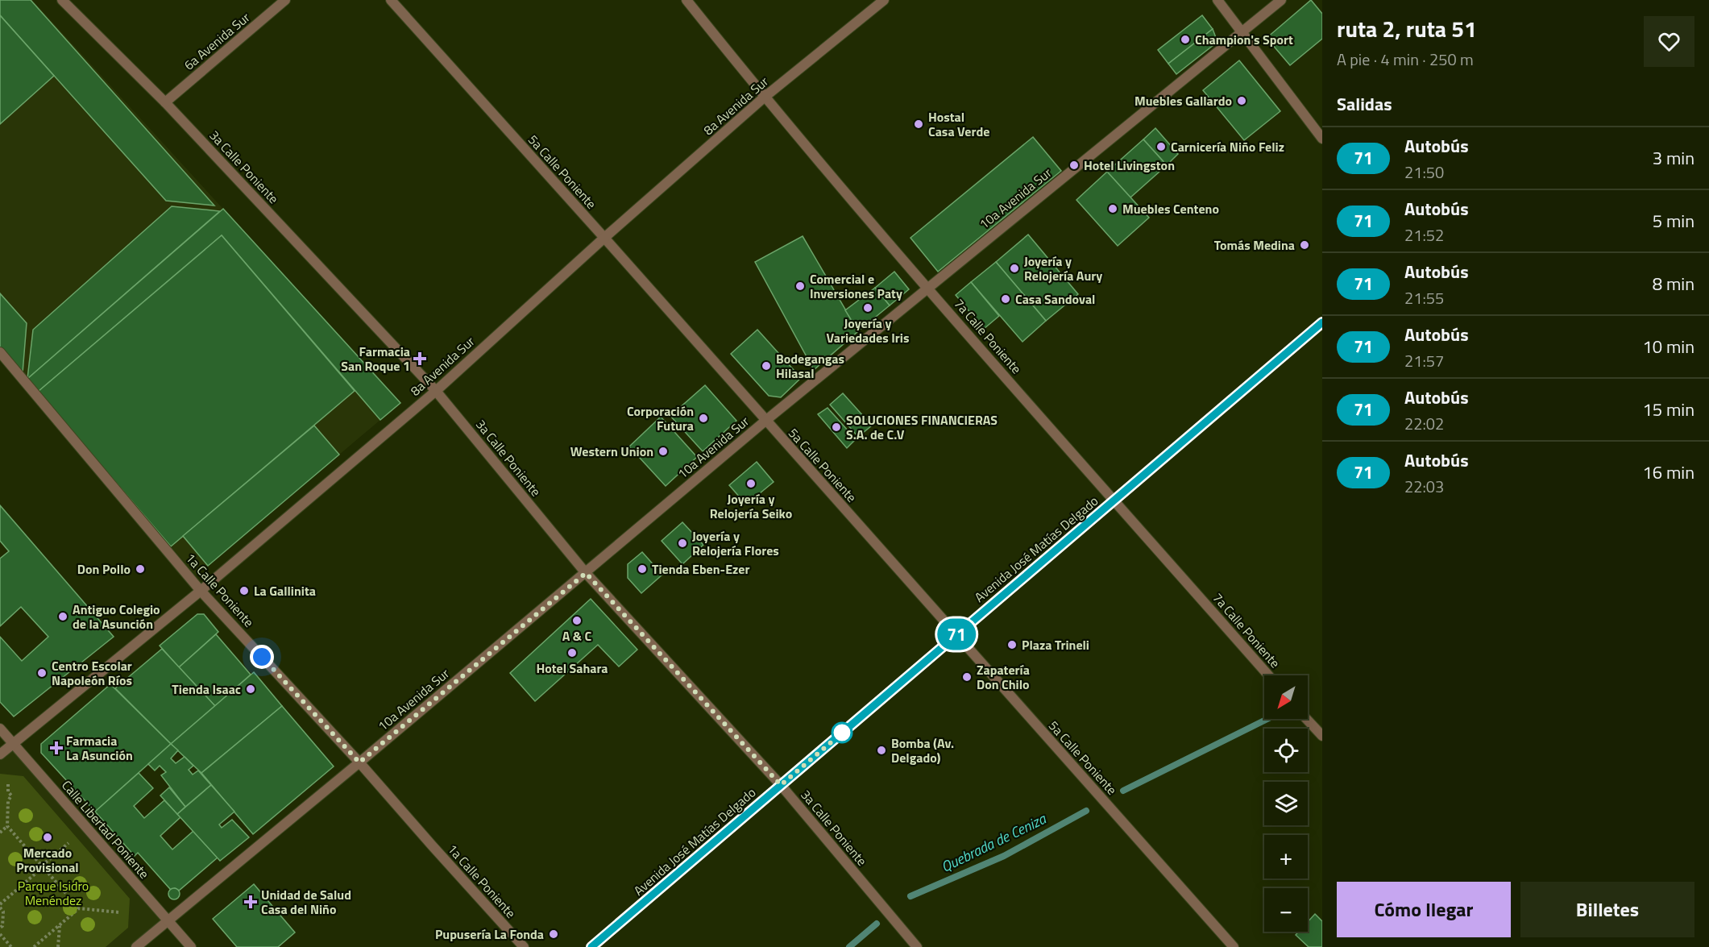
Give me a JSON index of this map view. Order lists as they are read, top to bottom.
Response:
{
  "streets": {
    "street": [
      "6a Avenida Sur",
      "8a Avenida Sur",
      "3a Calle Poniente",
      "5a Calle Poniente",
      "10a Avenida Sur",
      "7a Calle Poniente",
      "Avenida José Matías Delgado",
      "1a Calle Poniente",
      "Calle Libertad Poniente"
    ]
  },
  "crossings": [
    ["6a Avenida Sur", "3a Calle Poniente"],
    ["8a Avenida Sur", "3a Calle Poniente"],
    ["8a Avenida Sur", "5a Calle Poniente"],
    ["8a Avenida Sur", "7a Calle Poniente"],
    ["8a Avenida Sur", "1a Calle Poniente"],
    ["8a Avenida Sur", "Calle Libertad Poniente"],
    ["3a Calle Poniente", "10a Avenida Sur"],
    ["3a Calle Poniente", "Avenida José Matías Delgado"],
    ["5a Calle Poniente", "10a Avenida Sur"],
    ["5a Calle Poniente", "Avenida José Matías Delgado"],
    ["10a Avenida Sur", "7a Calle Poniente"],
    ["10a Avenida Sur", "1a Calle Poniente"],
    ["10a Avenida Sur", "Calle Libertad Poniente"],
    ["7a Calle Poniente", "Avenida José Matías Delgado"]
  ],
  "water": ["Quebrada de Ceniza"],
  "parks": ["Parque Isidro Menéndez"],
  "places": {
    "other": [
      "Champion's Sport",
      "Muebles Gallardo",
      "Hostal Casa Verde",
      "Carnicería Niño Feliz",
      "Hotel Livingston",
      "Muebles Centeno",
      "Tomás Medina",
      "Joyería y Relojería Aury",
      "Comercial e Inversiones Paty",
      "Casa Sandoval",
      "Joyería y Variedades Iris",
      "Bodegangas Hilasal",
      "Corporación Futura",
      "SOLUCIONES FINANCIERAS S.A. de C.V",
      "Western Union",
      "Joyería y Relojería Seiko",
      "Joyería y Relojería Flores",
      "Don Pollo",
      "Tienda Eben-Ezer",
      "La Gallinita",
      "Antiguo Colegio de la Asunción",
      "A & C",
      "Plaza Trineli",
      "Hotel Sahara",
      "Centro Escolar Napoleón Ríos",
      "Zapatería Don Chilo",
      "Tienda Isaac",
      "Bomba (Av. Delgado)",
      "Mercado Provisional",
      "Pupusería La Fonda"
    ],
    "health": ["Farmacia San Roque 1", "Farmacia La Asunción", "Unidad de Salud Casa del Niño"]
  },
  "lines": ["bus line 71"],
  "north": "bottom left",
  "page": {
    "on_map": "71",
    "heading": [
      ["ruta 2, ruta 51", "A pie · 4 min · 250 m"],
      "Salidas"
    ],
    "list": [
      {
        "mark": "71",
        "name": "Autobús",
        "note": "21:50",
        "value": "3 min"
      },
      {
        "mark": "71",
        "name": "Autobús",
        "note": "21:52",
        "value": "5 min"
      },
      {
        "mark": "71",
        "name": "Autobús",
        "note": "21:55",
        "value": "8 min"
      },
      {
        "mark": "71",
        "name": "Autobús",
        "note": "21:57",
        "value": "10 min"
      },
      {
        "mark": "71",
        "name": "Autobús",
        "note": "22:02",
        "value": "15 min"
      },
      {
        "mark": "71",
        "name": "Autobús",
        "note": "22:03",
        "value": "16 min"
      }
    ],
    "map_buttons": ["+", "−"],
    "buttons": ["Cómo llegar", "Billetes"]
  }
}
